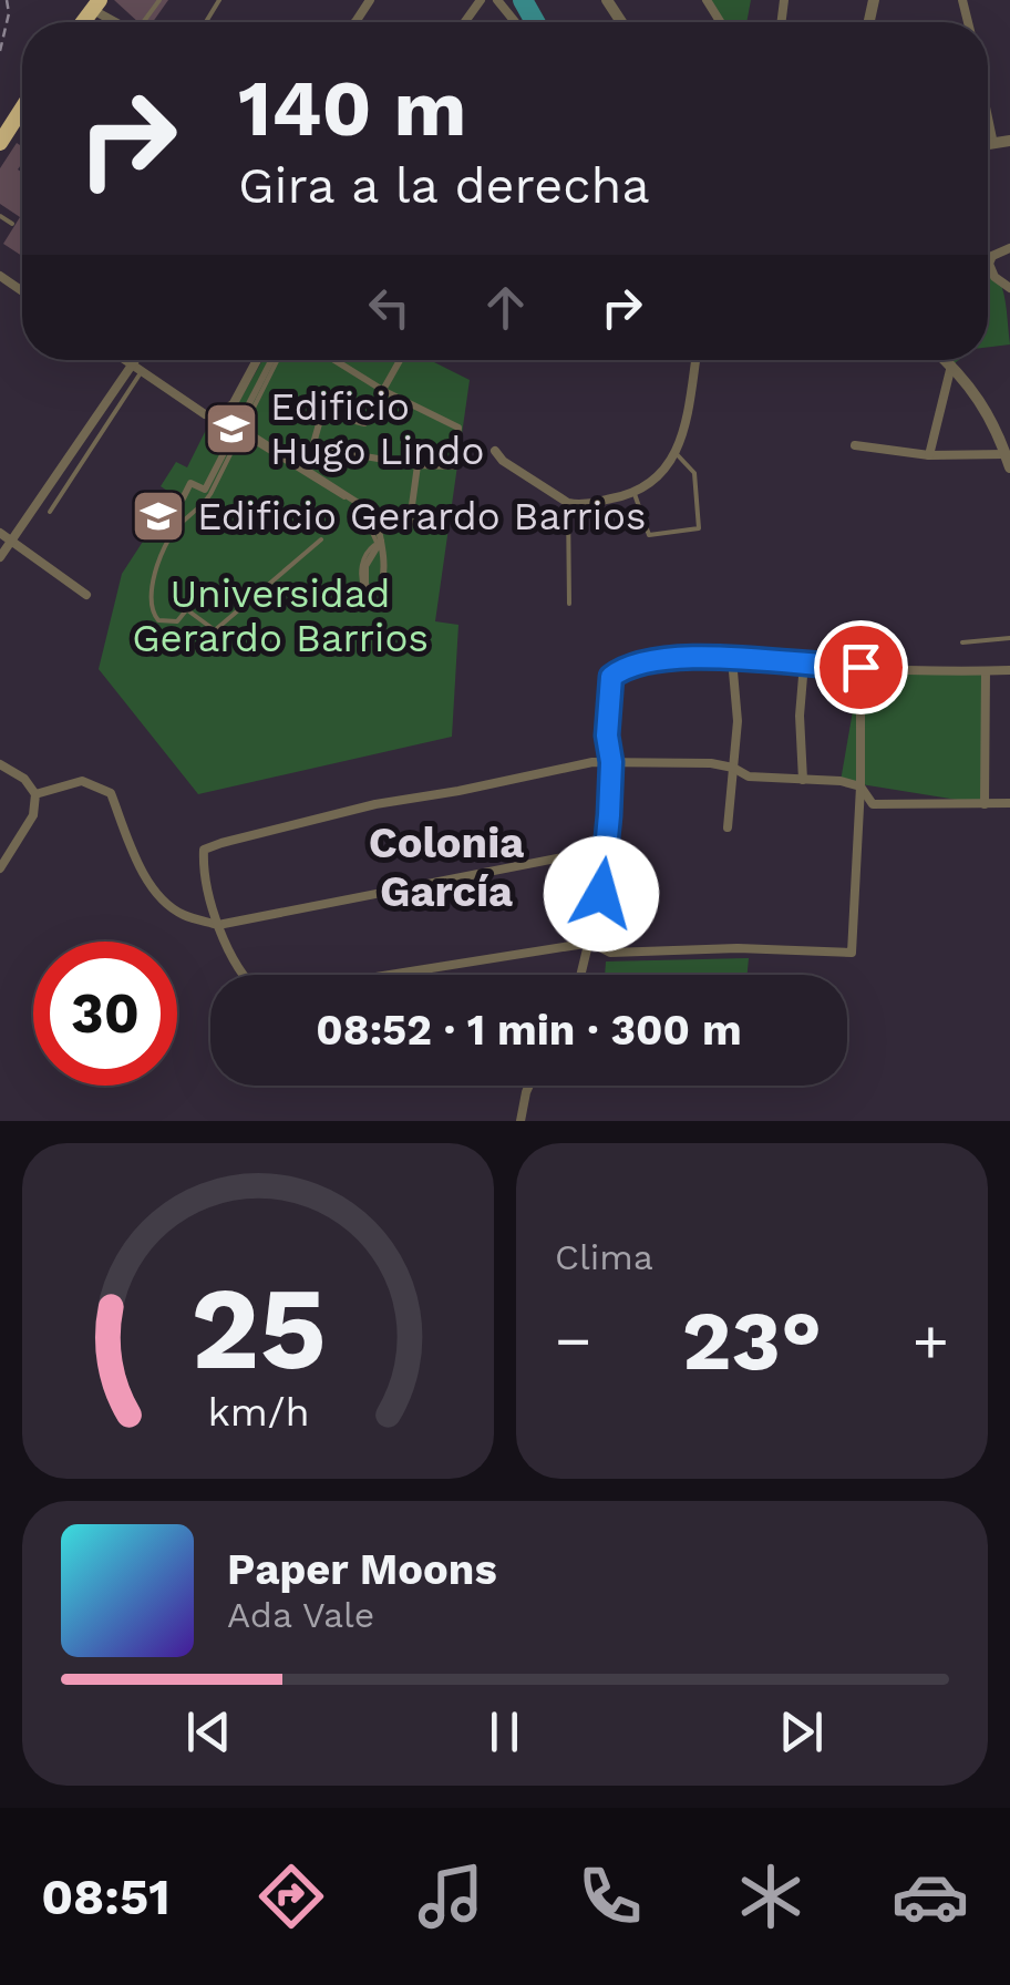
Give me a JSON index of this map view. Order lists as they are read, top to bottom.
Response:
{
  "districts": ["Colonia García"],
  "parks": ["Universidad Gerardo Barrios"],
  "places": {
    "school or university": ["Edificio Hugo Lindo", "Edificio Gerardo Barrios"]
  },
  "page": {
    "turn": ["140 m", "Gira a la derecha"],
    "limit": "30",
    "trip": "08:52 · 1 min · 300 m",
    "tile": "Clima",
    "heat": ["−", "23°", "+"],
    "song": ["Paper Moons", "Ada Vale"],
    "tabs": "08:51",
    "gauge": ["25", "km/h"]
  }
}
